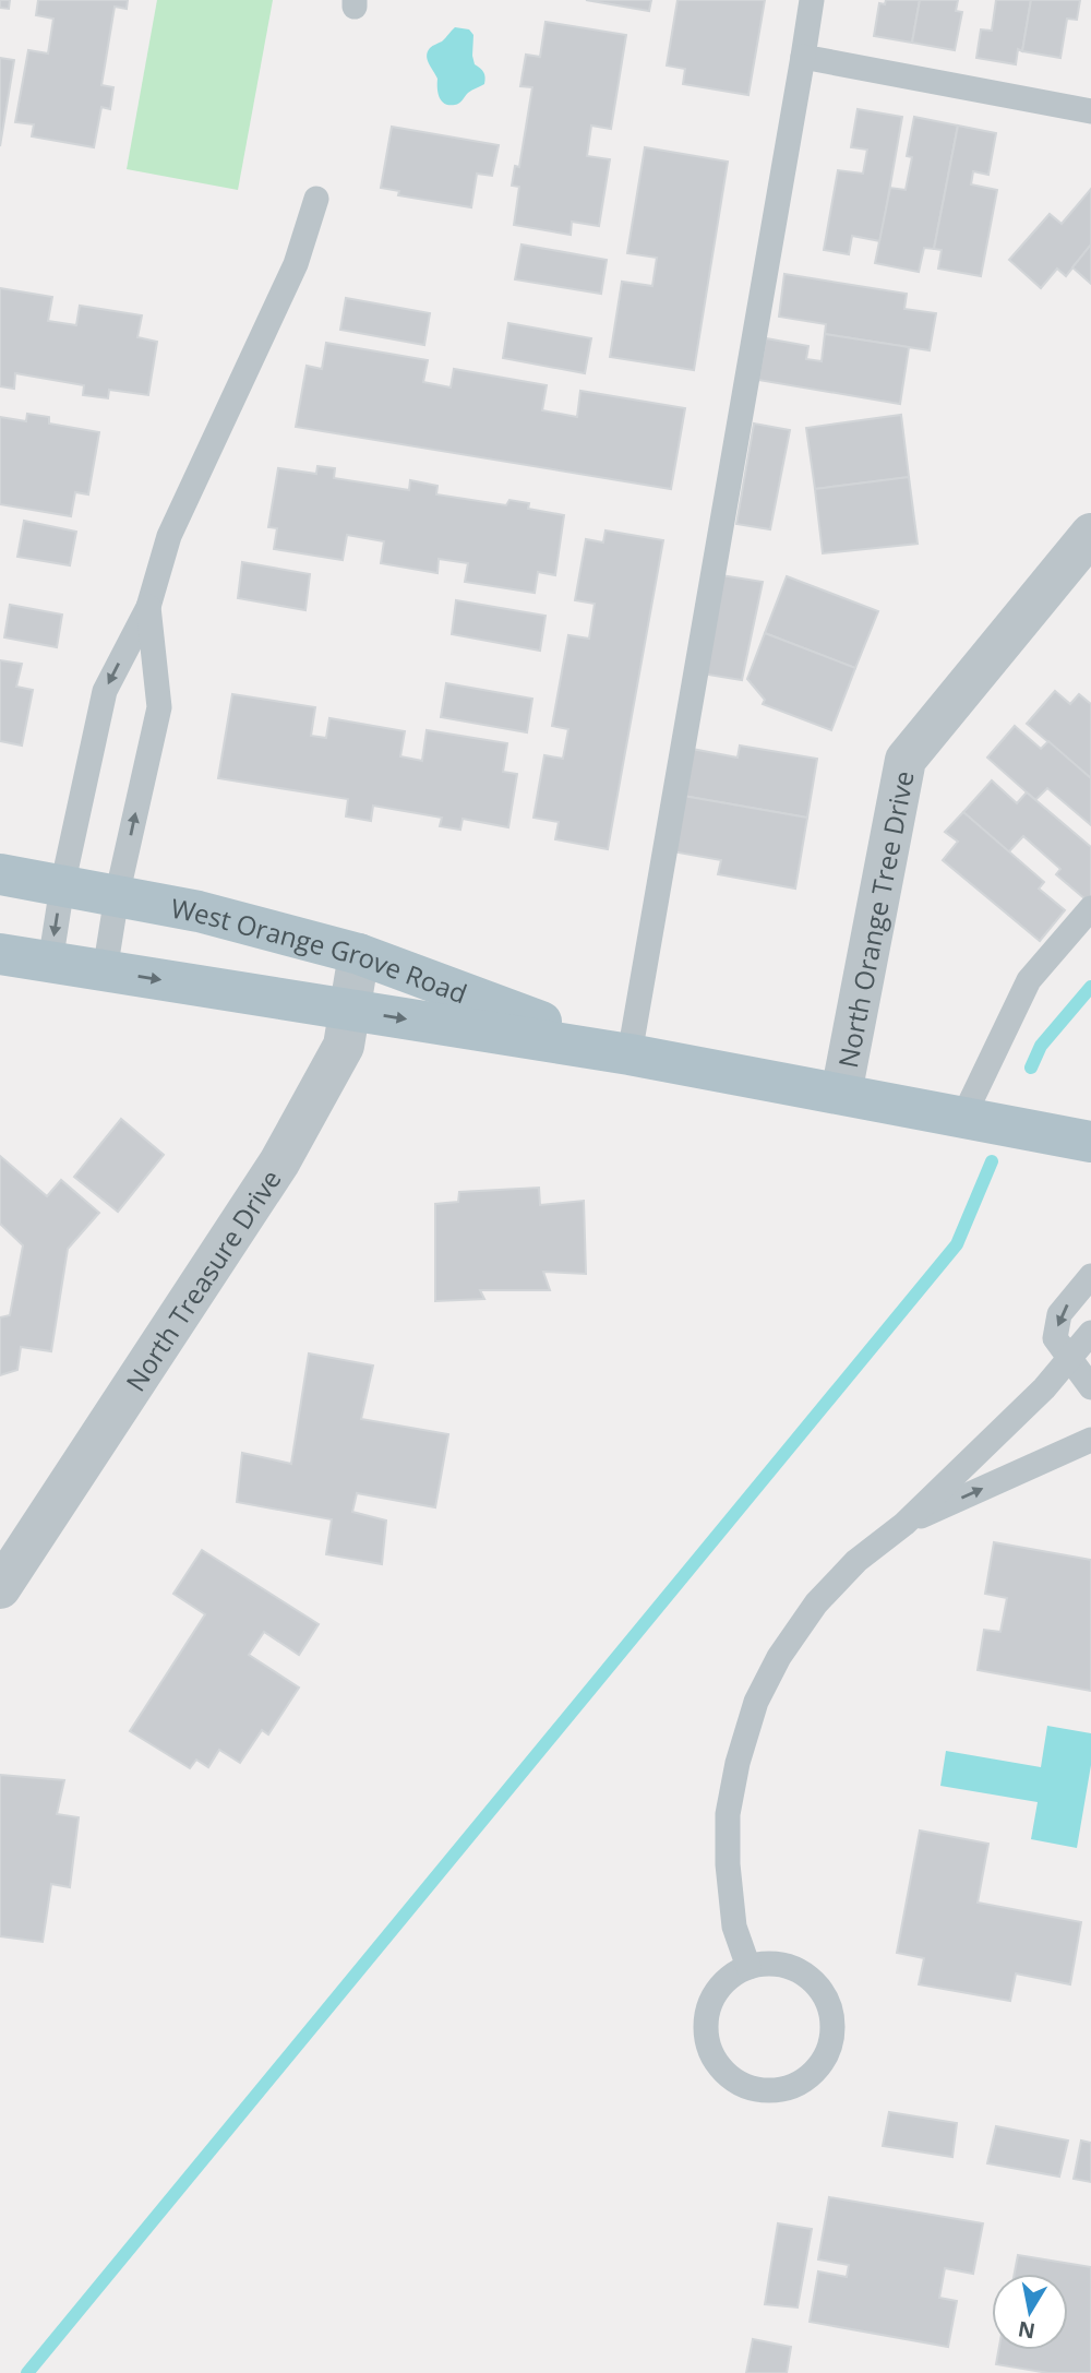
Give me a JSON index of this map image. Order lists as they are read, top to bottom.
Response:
{
  "streets": {
    "main road": ["West Orange Grove Road"],
    "street": ["North Orange Tree Drive", "North Treasure Drive"]
  },
  "crossings": [
    ["North Orange Tree Drive", "West Orange Grove Road"],
    ["West Orange Grove Road", "North Treasure Drive"]
  ],
  "north": "bottom"
}
